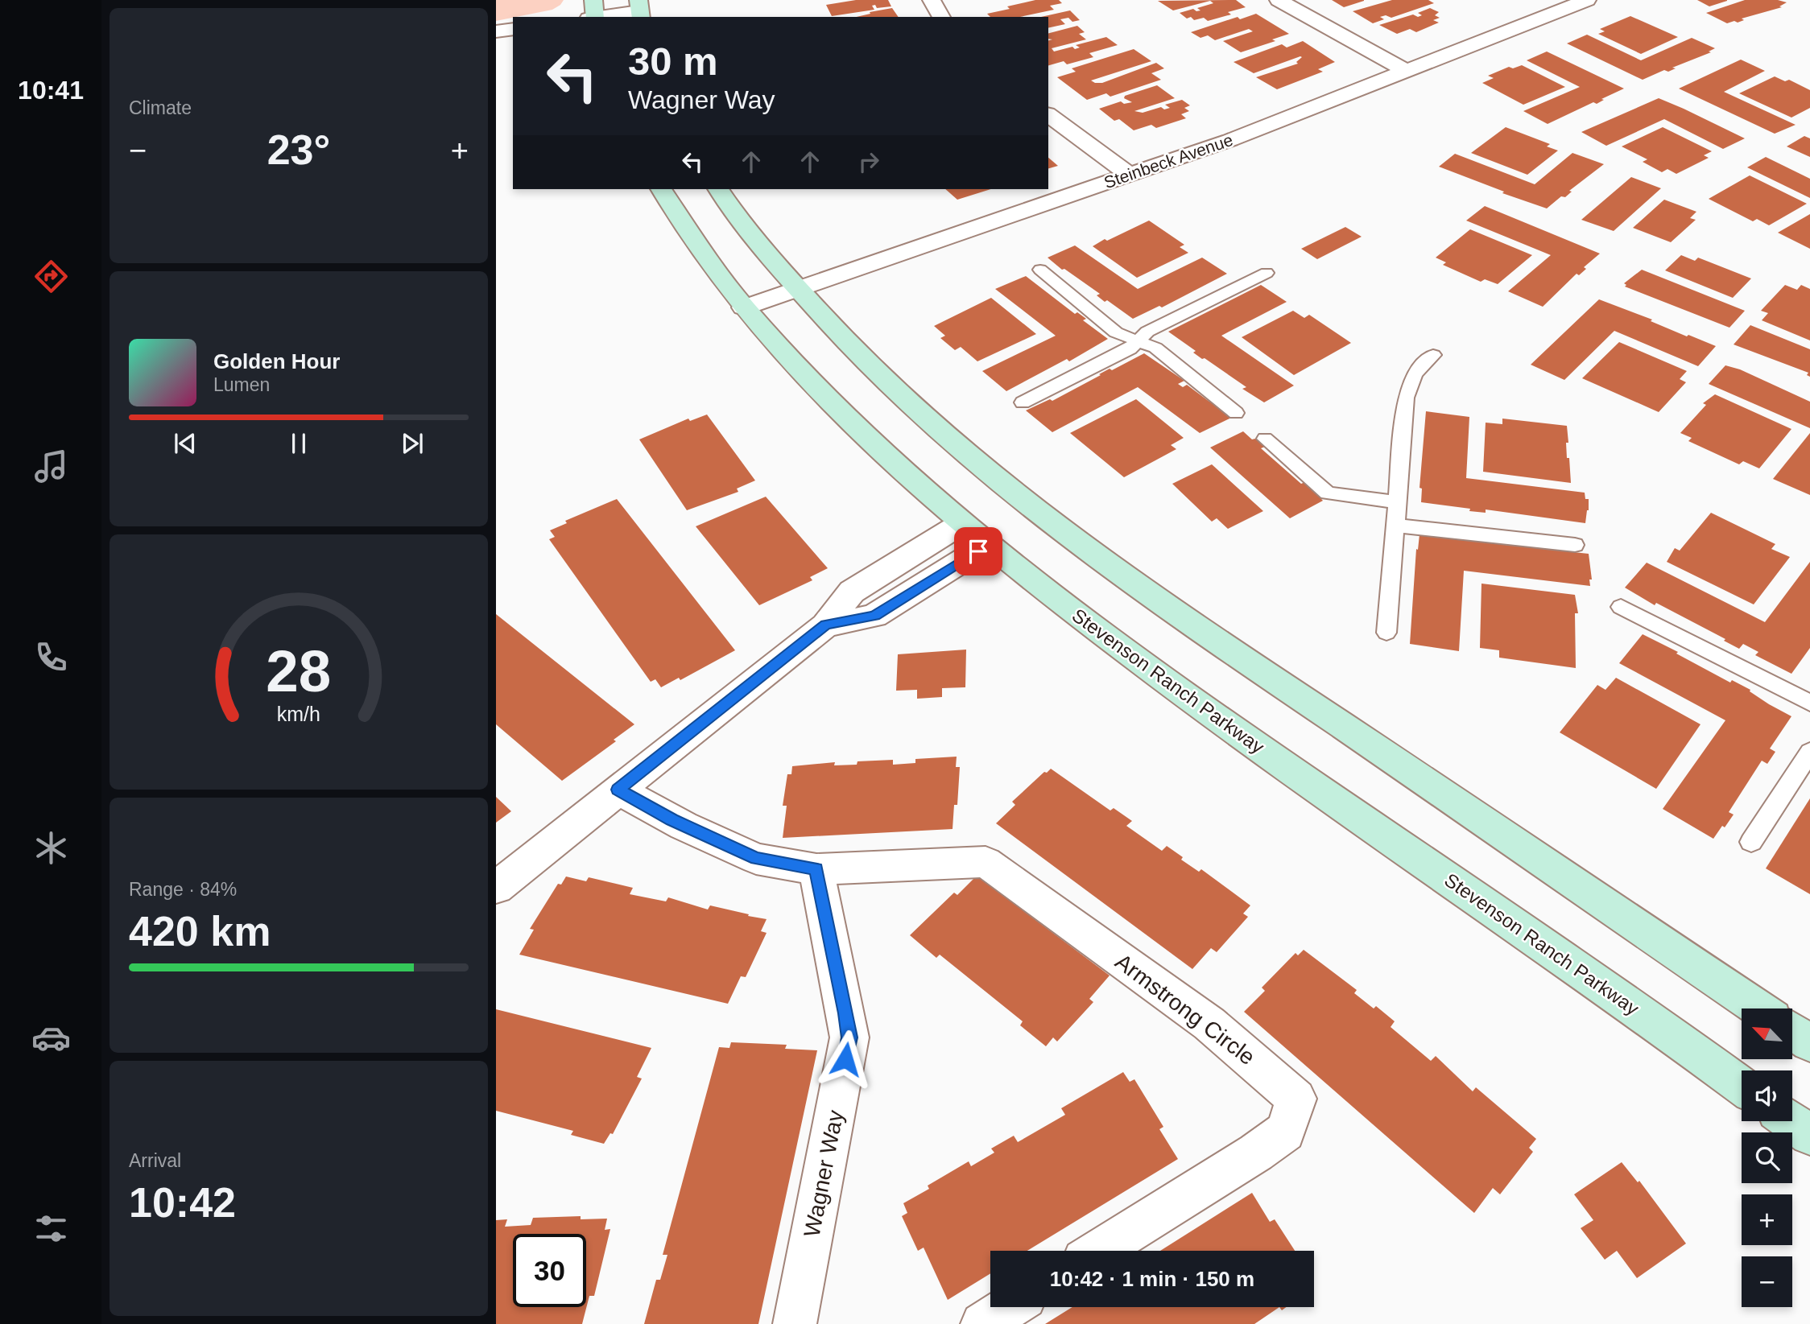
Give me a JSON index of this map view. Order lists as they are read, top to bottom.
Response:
{
  "streets": {
    "main road": ["Stevenson Ranch Parkway"],
    "street": ["Steinbeck Avenue", "Armstrong Circle", "Wagner Way"]
  },
  "crossings": [
    ["Steinbeck Avenue", "Stevenson Ranch Parkway"],
    ["Armstrong Circle", "Wagner Way"]
  ],
  "north": "top left",
  "page": {
    "tabs": "10:41",
    "tile": [
      "Climate",
      ["Range · 84%", "420 km"],
      ["Arrival", "10:42"]
    ],
    "turn": ["30 m", "Wagner Way"],
    "heat": ["−", "23°", "+"],
    "song": ["Golden Hour", "Lumen"],
    "map_buttons": ["+", "−"],
    "limit": "30",
    "trip": "10:42 · 1 min · 150 m",
    "gauge": ["28", "km/h"]
  }
}
